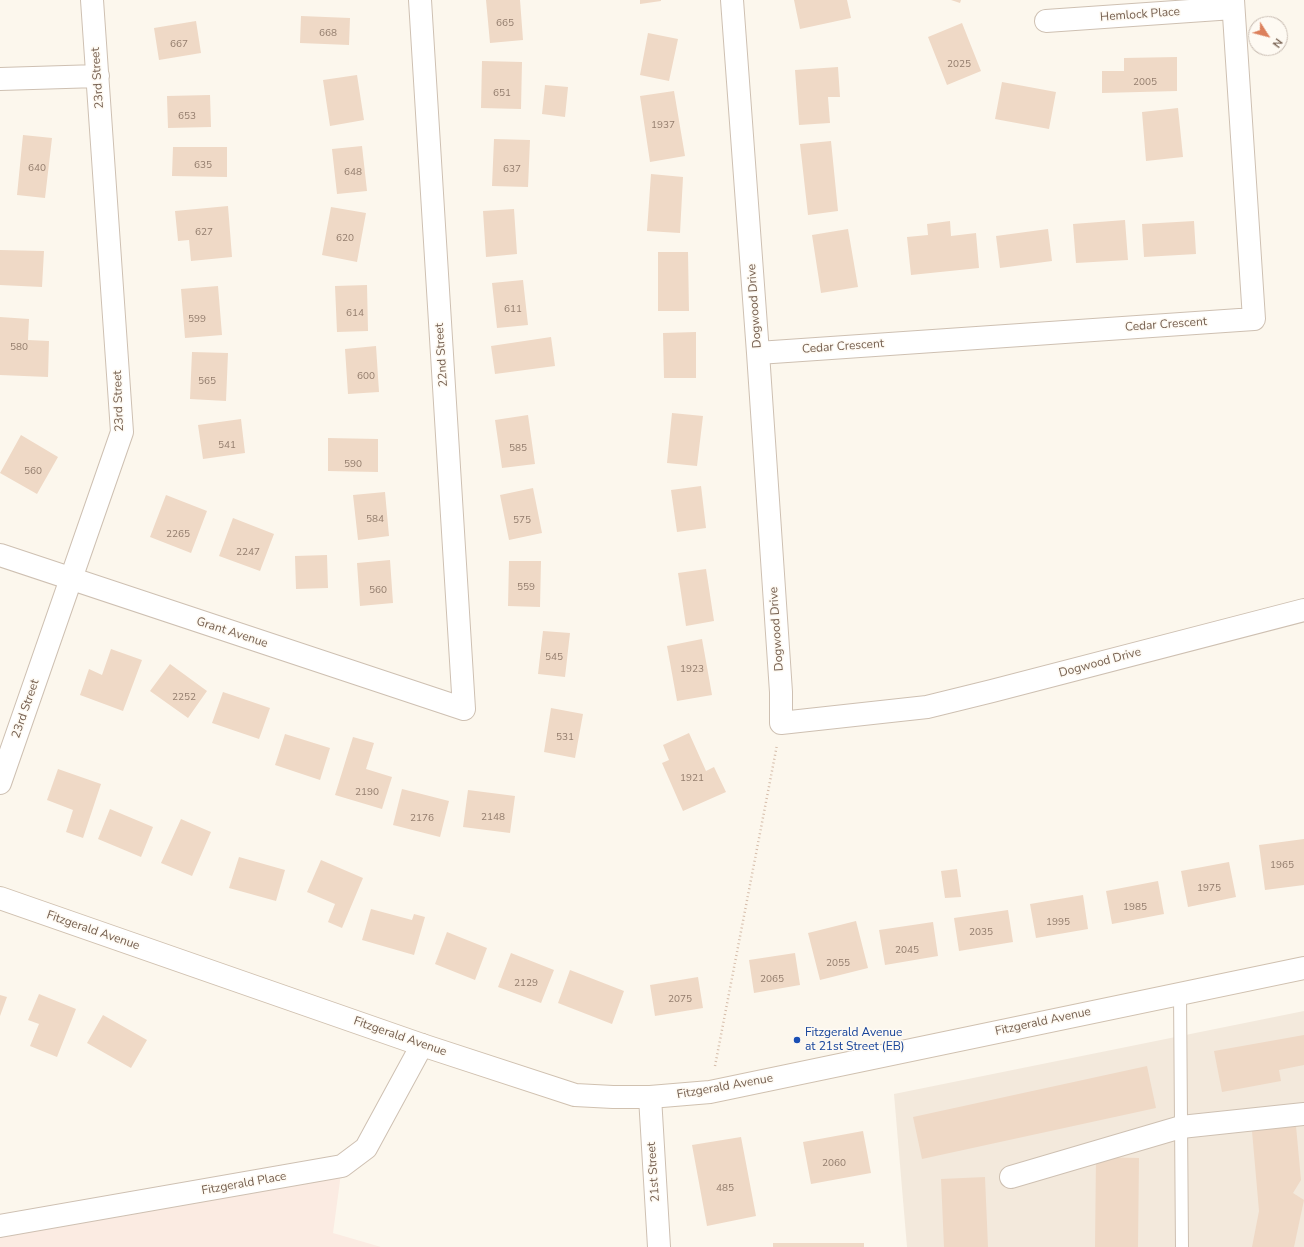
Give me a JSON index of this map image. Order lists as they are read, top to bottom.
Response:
{
  "streets": {
    "street": [
      "Hemlock Place",
      "23rd Street",
      "Dogwood Drive",
      "Cedar Crescent",
      "22nd Street",
      "Grant Avenue",
      "Fitzgerald Avenue",
      "21st Street",
      "Fitzgerald Place"
    ]
  },
  "crossings": [
    ["Hemlock Place", "Cedar Crescent"],
    ["23rd Street", "Grant Avenue"],
    ["Dogwood Drive", "Cedar Crescent"],
    ["22nd Street", "Grant Avenue"],
    ["Fitzgerald Avenue", "21st Street"],
    ["Fitzgerald Avenue", "Fitzgerald Place"]
  ],
  "places": ["Fitzgerald Avenue at 21st Street (EB)"],
  "house_numbers": [
    "665",
    "668",
    "667",
    "2025",
    "2005",
    "651",
    "653",
    "1937",
    "635",
    "640",
    "637",
    "648",
    "627",
    "620",
    "611",
    "614",
    "599",
    "580",
    "600",
    "565",
    "541",
    "585",
    "590",
    "560",
    "584",
    "575",
    "2265",
    "2247",
    "559",
    "560",
    "545",
    "1923",
    "2252",
    "531",
    "1921",
    "2190",
    "2148",
    "2176",
    "1965",
    "1975",
    "1985",
    "1995",
    "2035",
    "2045",
    "2055",
    "2065",
    "2129",
    "2075",
    "2060",
    "485"
  ],
  "north": "bottom right"
}
